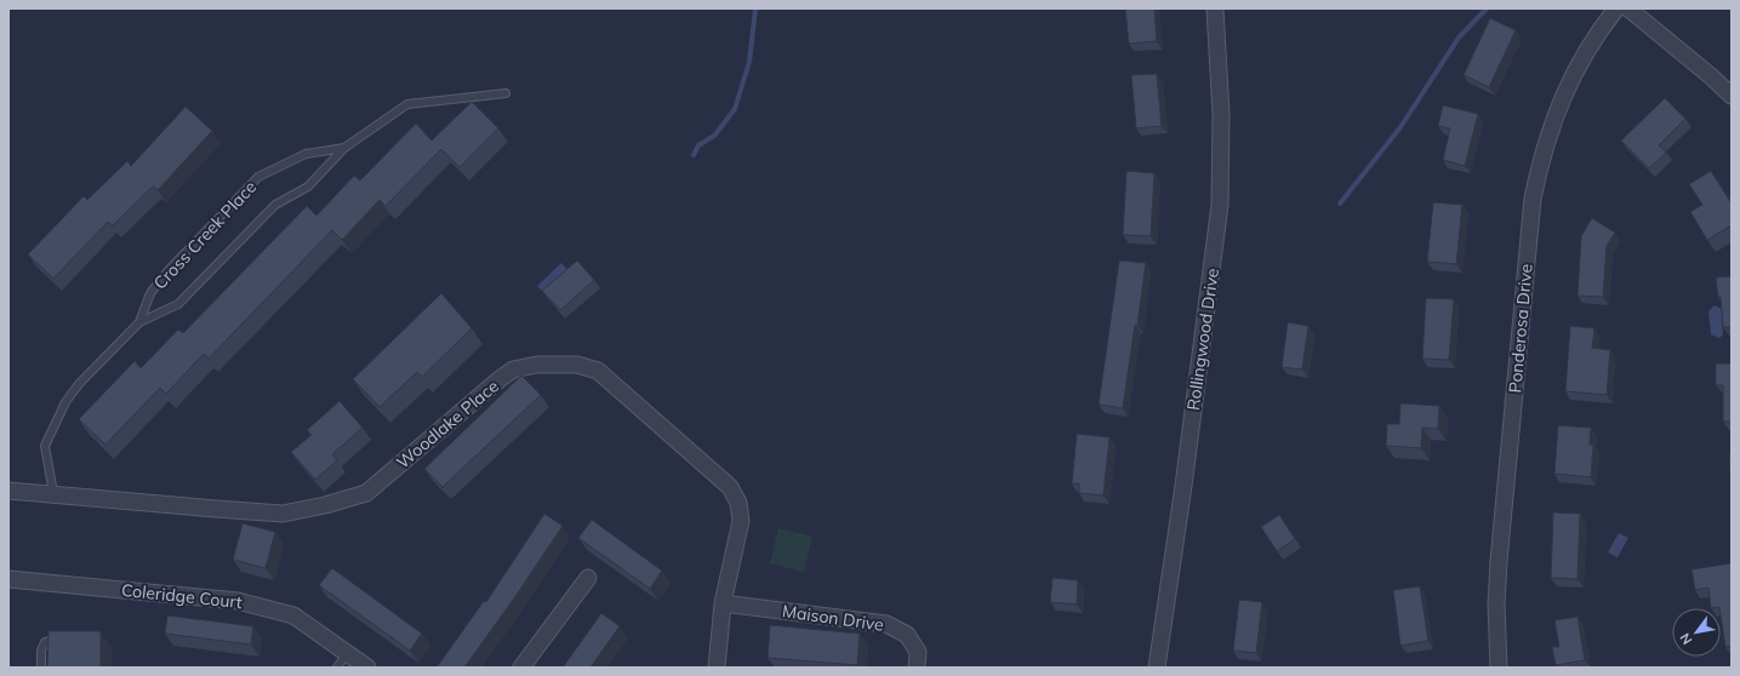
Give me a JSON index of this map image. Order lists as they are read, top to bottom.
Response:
{
  "streets": {
    "street": [
      "Ponderosa Drive",
      "Rollingwood Drive",
      "Woodlake Place",
      "Coleridge Court",
      "Maison Drive"
    ],
    "lane": ["Cross Creek Place"]
  },
  "crossings": [
    ["Cross Creek Place", "Woodlake Place"],
    ["Woodlake Place", "Maison Drive"]
  ],
  "north": "bottom left"
}
